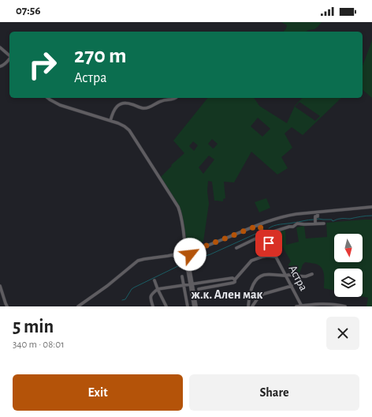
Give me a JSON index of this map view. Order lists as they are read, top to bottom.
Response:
{
  "streets": {
    "street": ["Астра"]
  },
  "districts": ["ж.к. Ален мак"],
  "north": "bottom",
  "page": {
    "status": "07:56",
    "turn": ["270 m", "Астра"],
    "heading": ["5 min", "340 m · 08:01"],
    "buttons": ["Exit", "Share"]
  }
}
